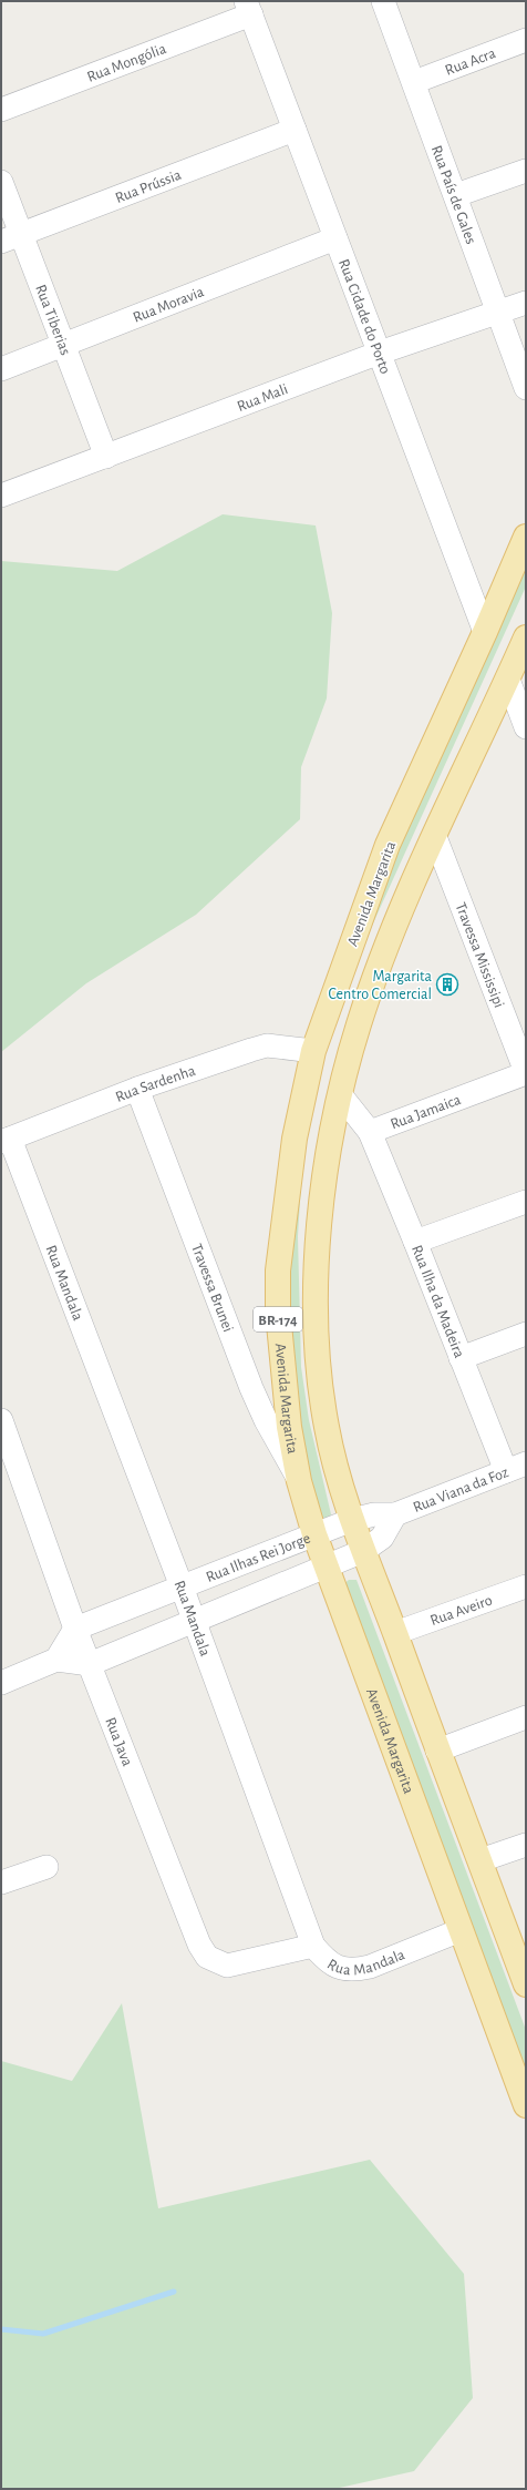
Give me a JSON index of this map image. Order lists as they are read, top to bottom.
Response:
{
  "streets": {
    "main road": ["Avenida Margarita", "BR-174"],
    "street": [
      "Rua Acra",
      "Rua Mongólia",
      "Rua Prússia",
      "Rua País de Gales",
      "Rua Moravia",
      "Rua Cidade do Porto",
      "Rua Tiberias",
      "Rua Mali",
      "Travessa Mississipi",
      "Rua Sardenha",
      "Rua Jamaica",
      "Rua Mandala",
      "Travessa Brunei",
      "Rua Ilha da Madeira",
      "Rua Viana da Foz",
      "Rua Ilhas Rei Jorge",
      "Rua Aveiro",
      "Rua Java"
    ]
  },
  "crossings": [
    ["Rua Acra", "Rua País de Gales"],
    ["Rua Mongólia", "Rua Cidade do Porto"],
    ["Rua Prússia", "Rua Cidade do Porto"],
    ["Rua Prússia", "Rua Tiberias"],
    ["Rua País de Gales", "Rua Mali"],
    ["Rua Moravia", "Rua Cidade do Porto"],
    ["Rua Moravia", "Rua Tiberias"],
    ["Rua Cidade do Porto", "Rua Mali"],
    ["Rua Cidade do Porto", "Avenida Margarita"],
    ["Rua Tiberias", "Rua Mali"],
    ["Avenida Margarita", "Rua Sardenha"],
    ["Avenida Margarita", "Rua Mandala"],
    ["Avenida Margarita", "Travessa Brunei"],
    ["Avenida Margarita", "Rua Ilhas Rei Jorge"],
    ["Travessa Mississipi", "Rua Jamaica"],
    ["Travessa Mississipi", "BR-174"],
    ["Rua Sardenha", "Rua Mandala"],
    ["Rua Sardenha", "Travessa Brunei"],
    ["Rua Jamaica", "Rua Ilha da Madeira"],
    ["Rua Jamaica", "BR-174"],
    ["Rua Mandala", "Rua Ilhas Rei Jorge"],
    ["Rua Mandala", "Rua Java"],
    ["Rua Ilha da Madeira", "Rua Viana da Foz"],
    ["BR-174", "Rua Viana da Foz"],
    ["BR-174", "Rua Ilhas Rei Jorge"],
    ["BR-174", "Rua Aveiro"],
    ["Rua Viana da Foz", "Rua Ilhas Rei Jorge"],
    ["Rua Ilhas Rei Jorge", "Rua Java"]
  ],
  "places": {
    "building": ["Margarita Centro Comercial"]
  }
}
